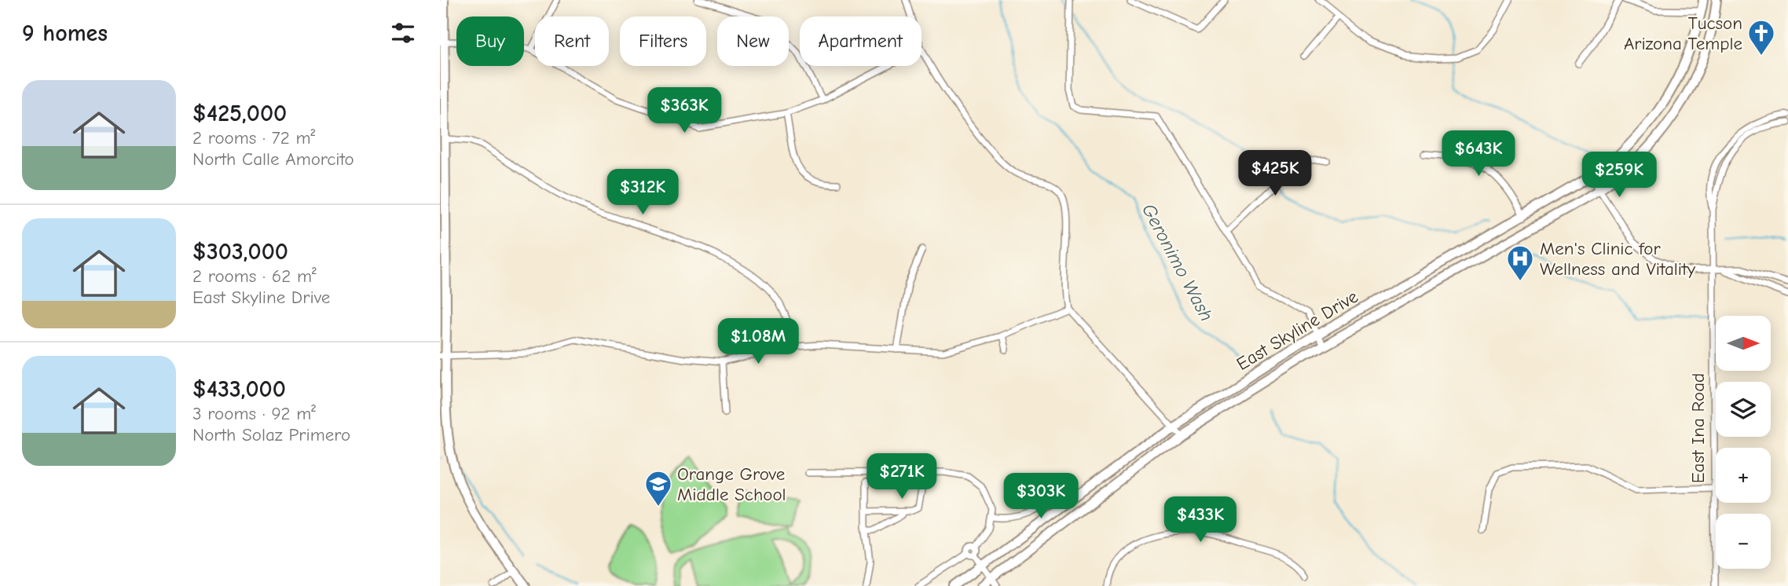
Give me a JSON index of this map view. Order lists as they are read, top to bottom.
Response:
{
  "streets": {
    "main road": ["East Skyline Drive"],
    "street": ["East Ina Road"]
  },
  "water": ["Geronimo Wash"],
  "places": {
    "church": ["Tucson Arizona Temple"],
    "hospital": ["Men's Clinic for Wellness and Vitality"],
    "school or university": ["Orange Grove Middle School"]
  },
  "north": "right",
  "page": {
    "heading": "9 homes",
    "chip": [
      "Buy",
      "Rent",
      "Filters",
      "New",
      "Apartment"
    ],
    "list": [
      {
        "name": "$425,000",
        "note": "2 rooms · 72 m² · North Calle Amorcito"
      },
      {
        "name": "$303,000",
        "note": "2 rooms · 62 m² · East Skyline Drive"
      },
      {
        "name": "$433,000",
        "note": "3 rooms · 92 m² · North Solaz Primero"
      }
    ],
    "price": [
      "$363K",
      "$643K",
      "$425K",
      "$259K",
      "$312K",
      "$1.08M",
      "$271K",
      "$303K",
      "$433K"
    ],
    "map_buttons": ["+", "−"]
  }
}
